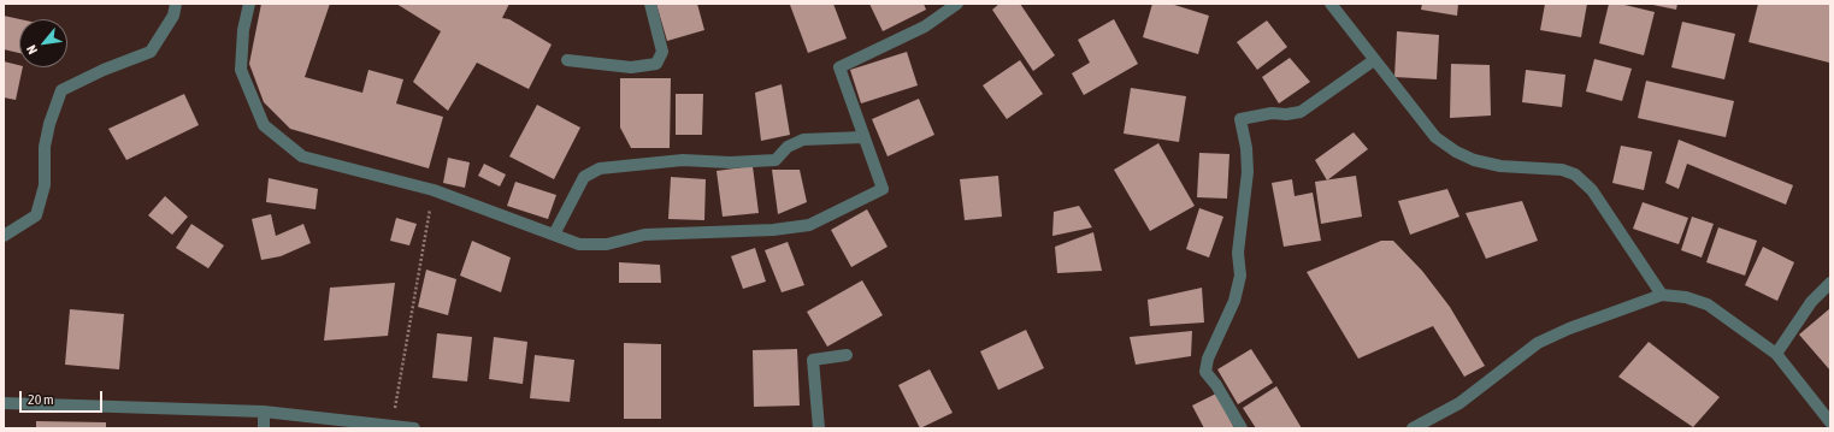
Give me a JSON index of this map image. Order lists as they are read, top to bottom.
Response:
{
  "scale_bar": "20 m",
  "north": "bottom left"
}
